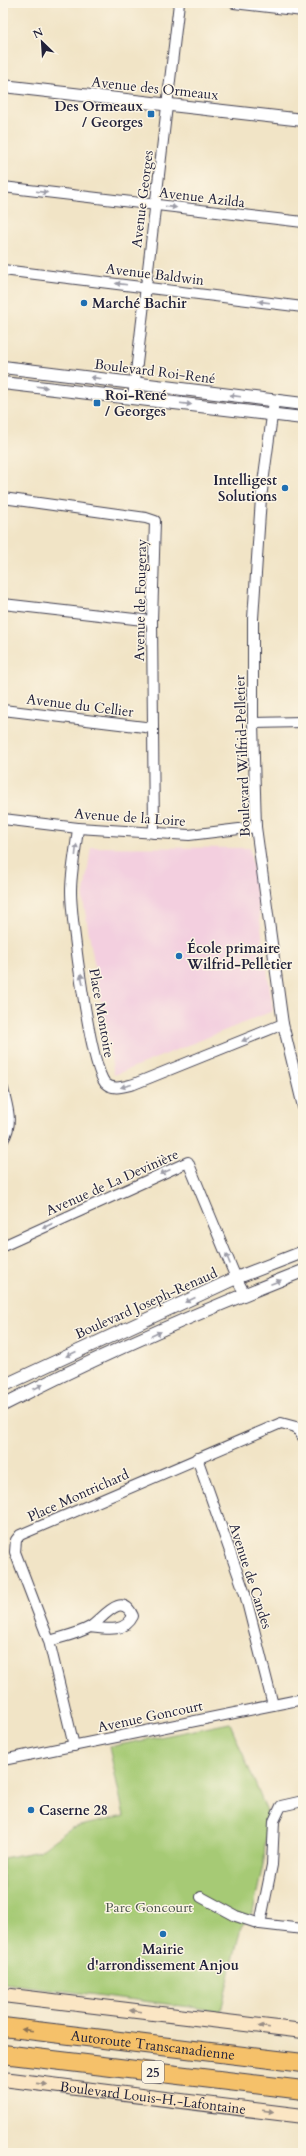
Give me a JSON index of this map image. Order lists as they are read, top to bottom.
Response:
{
  "streets": {
    "highway": ["Autoroute Transcanadienne", "25"],
    "main road": ["Boulevard Louis-H.-Lafontaine"],
    "street": [
      "Avenue des Ormeaux",
      "Avenue Azilda",
      "Avenue Georges",
      "Avenue Baldwin",
      "Boulevard Roi-René",
      "Avenue de Fougeray",
      "Avenue du Cellier",
      "Boulevard Wilfrid-Pelletier",
      "Avenue de la Loire",
      "Place Montoire",
      "Avenue de La Devinière",
      "Boulevard Joseph-Renaud",
      "Place Montrichard",
      "Avenue de Candes",
      "Avenue Goncourt"
    ]
  },
  "crossings": [
    ["Avenue des Ormeaux", "Avenue Georges"],
    ["Avenue Azilda", "Avenue Georges"],
    ["Avenue Georges", "Avenue Baldwin"],
    ["Avenue Georges", "Boulevard Roi-René"],
    ["Boulevard Roi-René", "Boulevard Wilfrid-Pelletier"],
    ["Avenue de Fougeray", "Avenue du Cellier"],
    ["Avenue de Fougeray", "Avenue de la Loire"],
    ["Boulevard Wilfrid-Pelletier", "Avenue de la Loire"],
    ["Boulevard Wilfrid-Pelletier", "Place Montoire"],
    ["Avenue de la Loire", "Place Montoire"],
    ["Avenue de La Devinière", "Boulevard Joseph-Renaud"],
    ["Place Montrichard", "Avenue de Candes"],
    ["Place Montrichard", "Avenue Goncourt"],
    ["Avenue de Candes", "Avenue Goncourt"]
  ],
  "one_way": ["Avenue Azilda", "Avenue Baldwin"],
  "parks": ["Parc Goncourt"],
  "places": {
    "transit": ["Des Ormeaux / Georges", "Roi-René / Georges"],
    "other": [
      "Marché Bachir",
      "Intelligest Solutions",
      "École primaire Wilfrid-Pelletier",
      "Caserne 28",
      "Mairie d'arrondissement Anjou"
    ]
  },
  "north": "top left"
}
